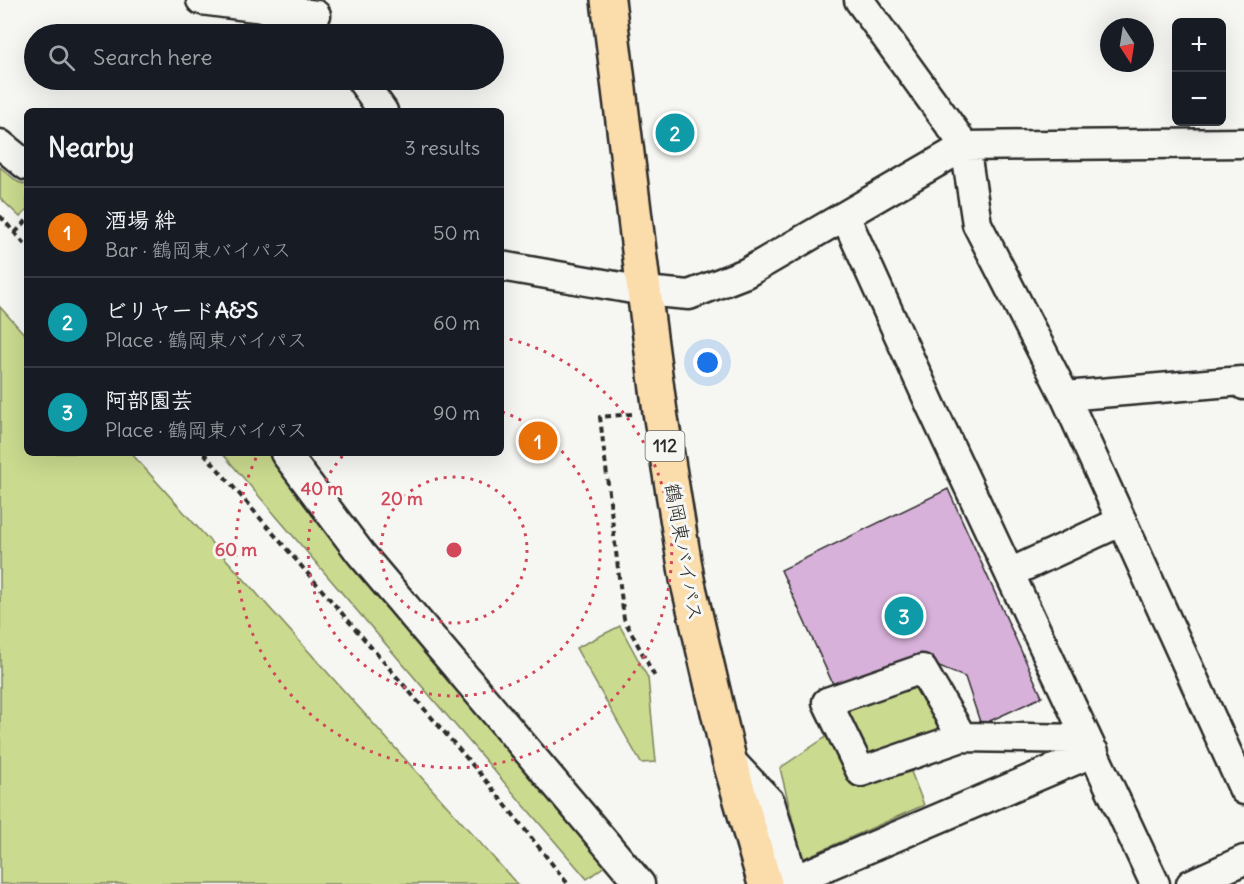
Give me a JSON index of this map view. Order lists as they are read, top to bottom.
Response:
{
  "streets": {
    "highway": ["112", "鶴岡東バイパス"]
  },
  "north": "bottom",
  "page": {
    "map_buttons": ["+", "−"],
    "search": "Search here",
    "heading": ["Nearby", "3 results"],
    "pins": ["2", "1", "3"],
    "list": [
      {
        "mark": "1",
        "name": "酒場 絆",
        "note": "Bar · 鶴岡東バイパス",
        "value": "50 m"
      },
      {
        "mark": "2",
        "name": "ビリヤードA&S",
        "note": "Place · 鶴岡東バイパス",
        "value": "60 m"
      },
      {
        "mark": "3",
        "name": "阿部園芸",
        "note": "Place · 鶴岡東バイパス",
        "value": "90 m"
      }
    ]
  },
  "rings": ["40 m", "20 m", "60 m"]
}
